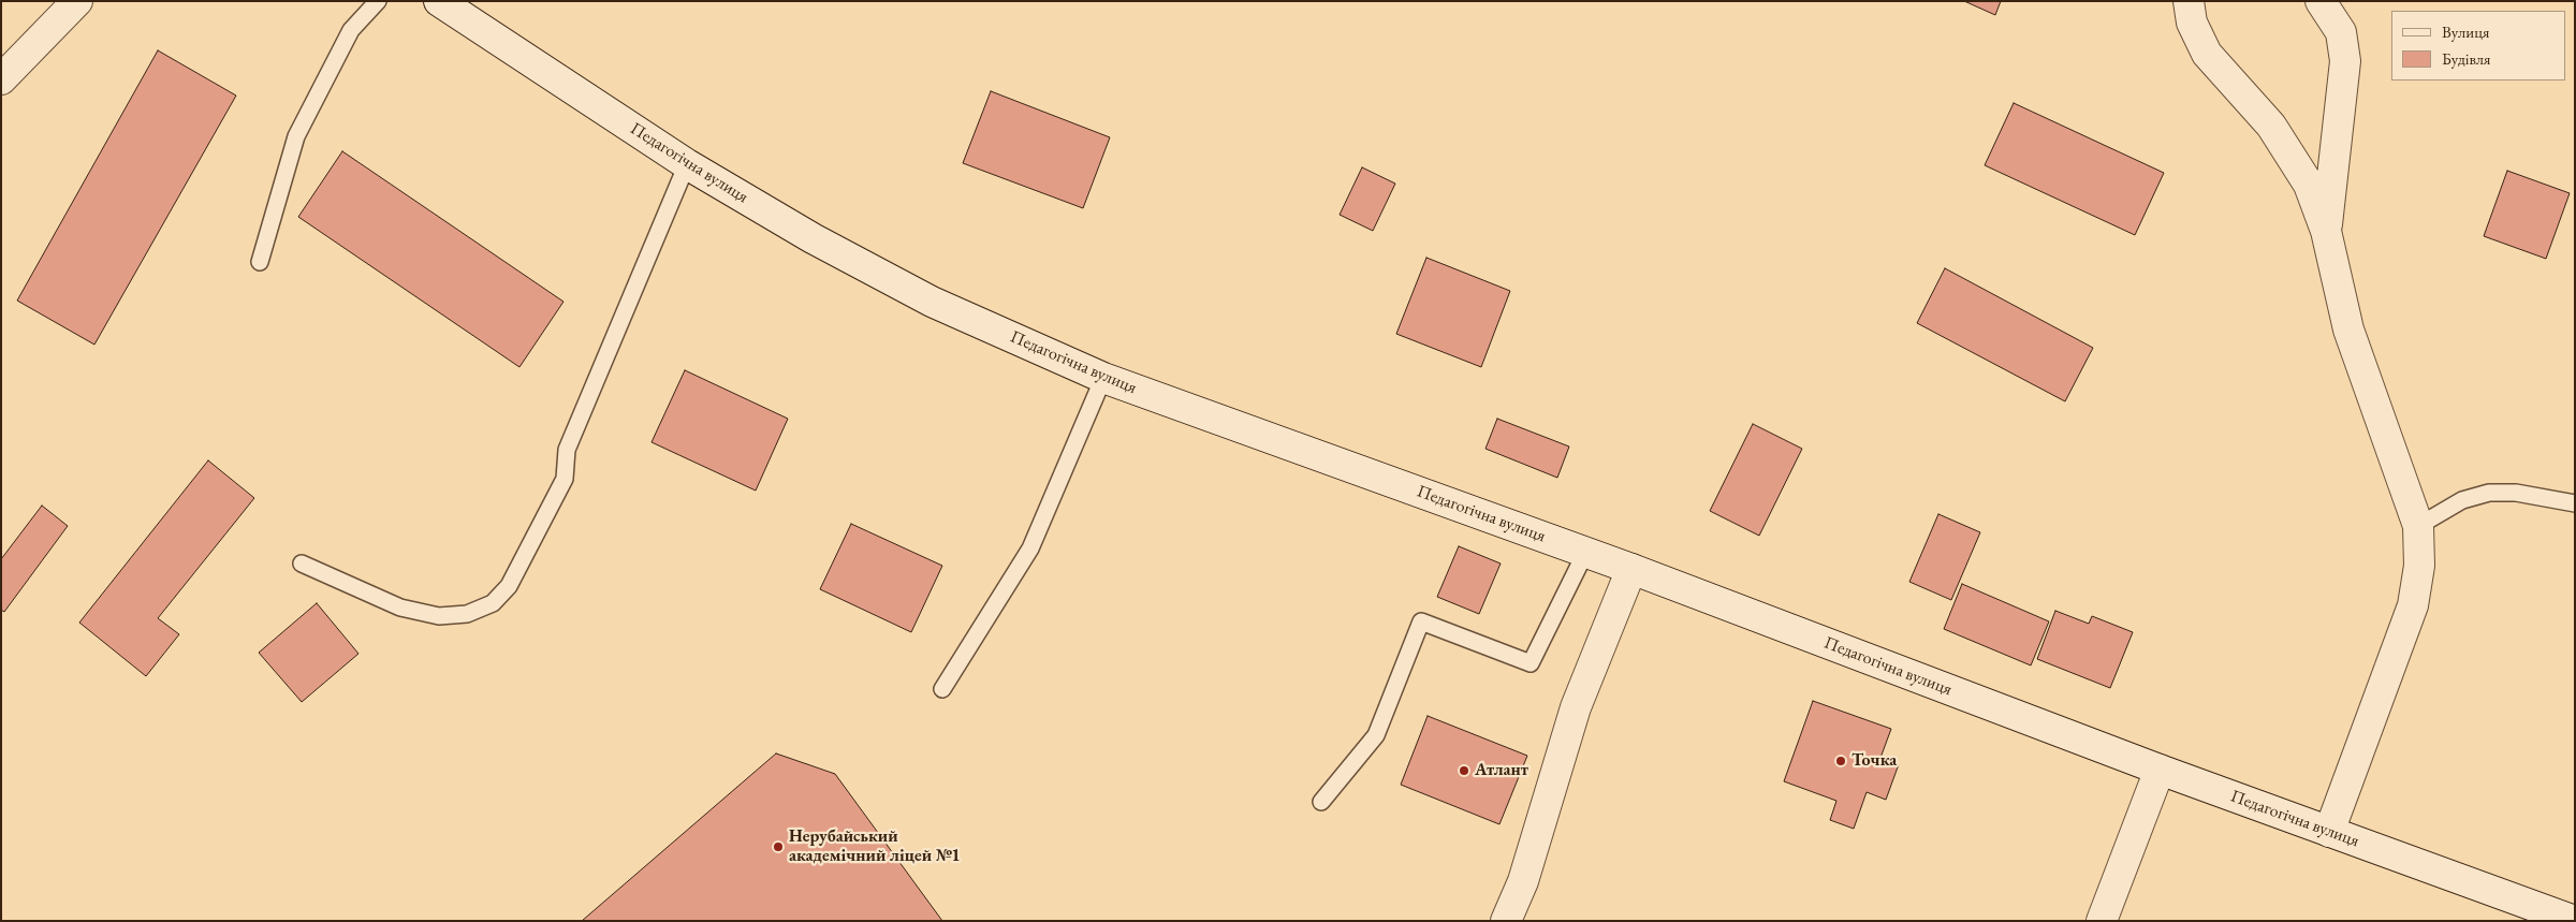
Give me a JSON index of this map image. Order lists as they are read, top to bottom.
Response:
{
  "streets": {
    "street": ["Педагогічна вулиця"]
  },
  "places": ["Точка", "Атлант", "Нерубайський академічний ліцей №1"],
  "legend": ["Вулиця", "Будівля"]
}
